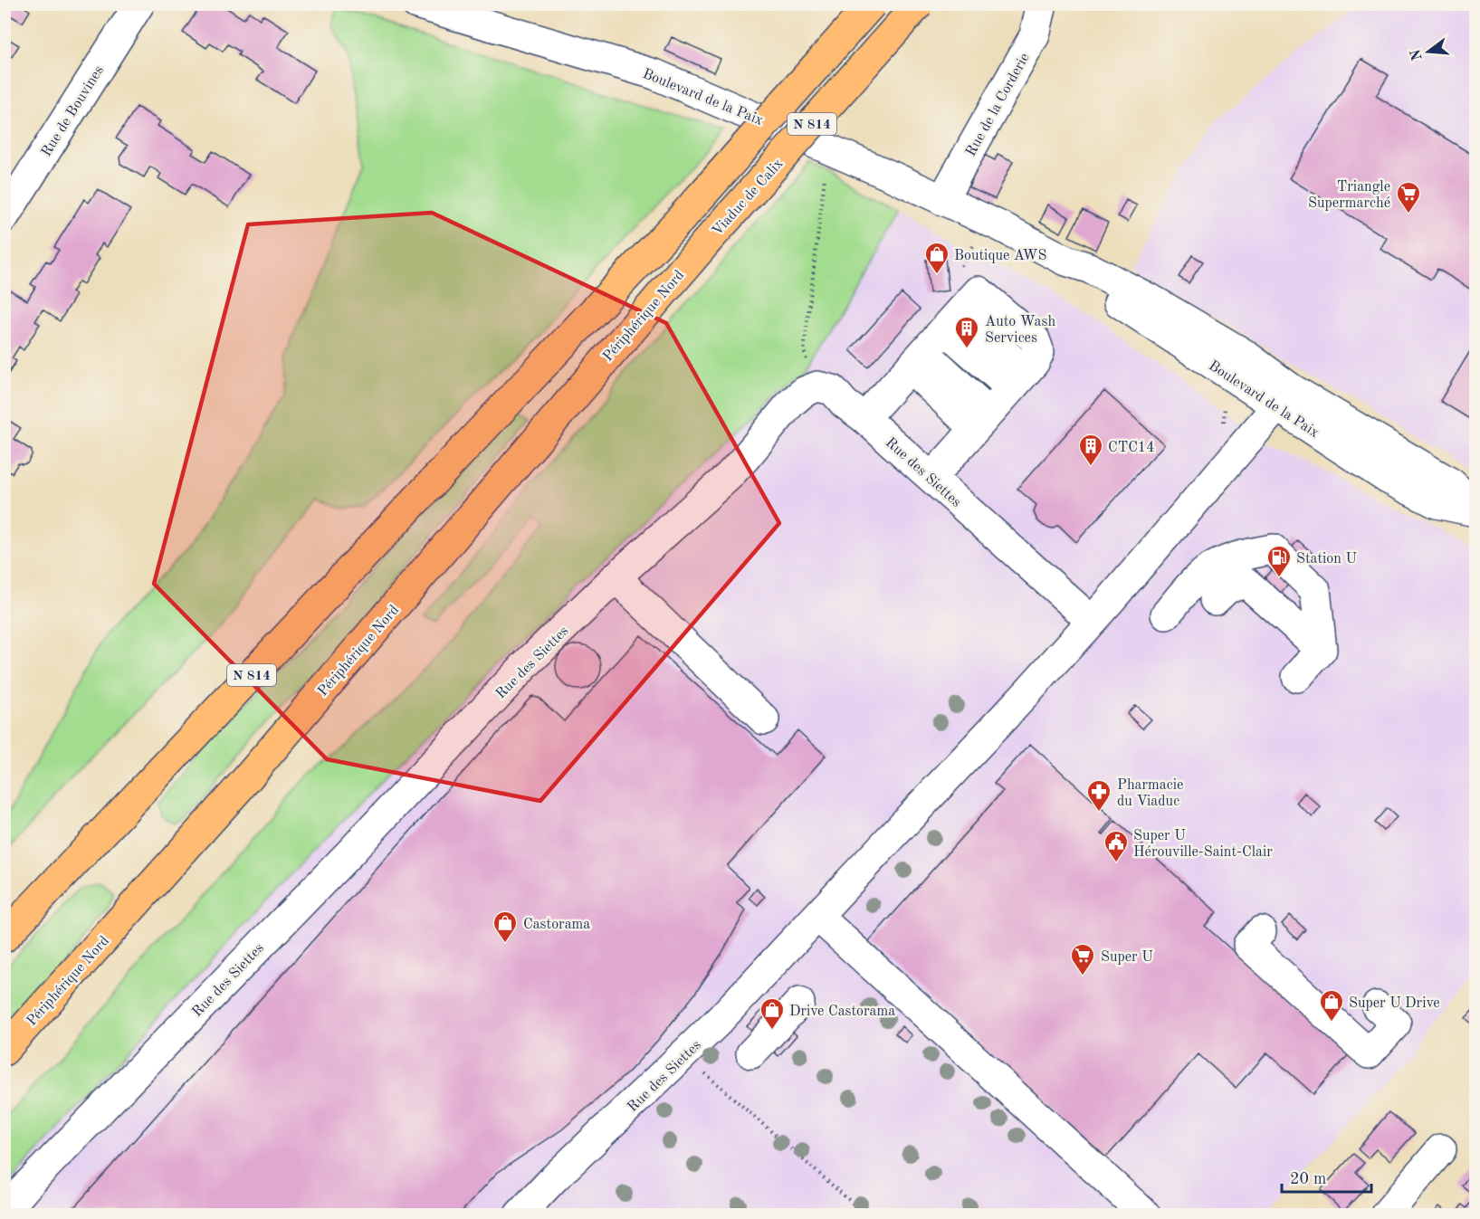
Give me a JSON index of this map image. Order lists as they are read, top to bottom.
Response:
{
  "streets": {
    "highway": ["N 814", "Viaduc de Calix", "Périphérique Nord"],
    "street": [
      "Boulevard de la Paix",
      "Rue de la Corderie",
      "Rue de Bouvines",
      "Rue des Siettes"
    ]
  },
  "crossings": [
    ["Boulevard de la Paix", "Rue de la Corderie"],
    ["Boulevard de la Paix", "Rue des Siettes"],
    ["Viaduc de Calix", "Périphérique Nord"]
  ],
  "places": {
    "supermarket": ["Triangle Supermarché", "Super U"],
    "shop": [
      "Boutique AWS",
      "Castorama",
      "Super U Drive",
      "Drive Castorama"
    ],
    "building": ["Auto Wash Services", "CTC14"],
    "fuel station": ["Station U"],
    "pharmacy": ["Pharmacie du Viaduc"],
    "public building": ["Super U Hérouville-Saint-Clair"]
  },
  "scale_bar": "20 m",
  "north": "left"
}
